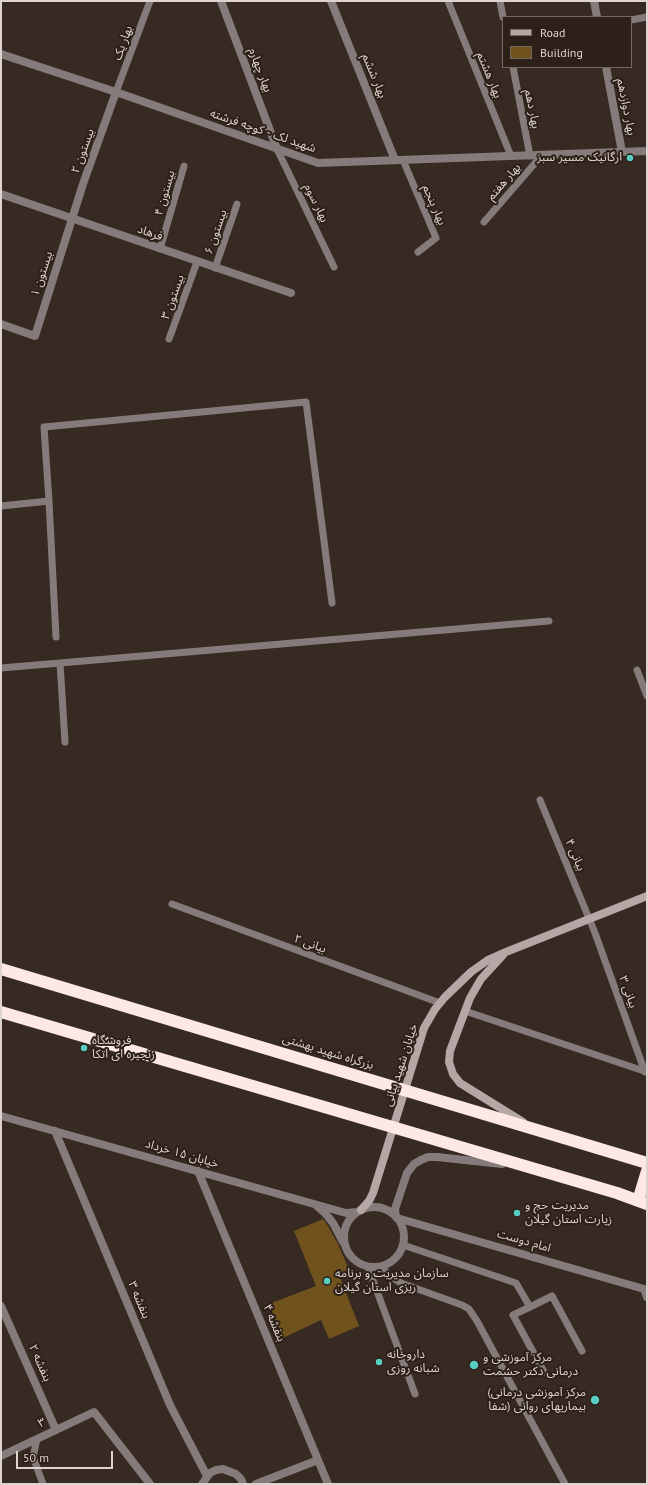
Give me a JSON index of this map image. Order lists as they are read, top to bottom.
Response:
{
  "streets": {
    "highway": ["بزرگراه شهید بهشتی"],
    "street": [
      "بهار چهارم",
      "بهار ششم",
      "بهار دوازدهم",
      "شهید لک - کوچه فرشته",
      "بیستون ۲",
      "فرهاد",
      "بیستون ۱",
      "خیابان شهید بیانی",
      "خیابان ۱۵ خرداد",
      "امام دوست",
      "بنفشه ۳",
      "بنفشه ۴",
      "بنفشه ۲",
      "۳"
    ],
    "lane": [
      "بهار یک",
      "بهار هشتم",
      "بهار دهم",
      "بهار هفتم",
      "بیستون ۴",
      "بهار سوم",
      "بهار پنجم",
      "بیستون ۶",
      "بیستون ۳",
      "بیانی ۴",
      "بیانی ۲",
      "بیانی ۳"
    ]
  },
  "crossings": [
    ["بهار یک", "شهید لک - کوچه فرشته"],
    ["بهار یک", "بیستون ۲"],
    ["بهار چهارم", "شهید لک - کوچه فرشته"],
    ["بهار چهارم", "بهار سوم"],
    ["بهار هشتم", "شهید لک - کوچه فرشته"],
    ["بهار ششم", "شهید لک - کوچه فرشته"],
    ["بهار ششم", "بهار پنجم"],
    ["بهار دوازدهم", "شهید لک - کوچه فرشته"],
    ["بهار دهم", "شهید لک - کوچه فرشته"],
    ["شهید لک - کوچه فرشته", "بیستون ۲"],
    ["شهید لک - کوچه فرشته", "بهار هفتم"],
    ["شهید لک - کوچه فرشته", "بهار سوم"],
    ["شهید لک - کوچه فرشته", "بهار پنجم"],
    ["بیستون ۲", "فرهاد"],
    ["بیستون ۲", "بیستون ۱"],
    ["بیستون ۴", "فرهاد"],
    ["بیستون ۶", "فرهاد"],
    ["فرهاد", "بیستون ۱"],
    ["فرهاد", "بیستون ۳"],
    ["بیانی ۴", "بیانی ۳"],
    ["بیانی ۴", "خیابان شهید بیانی"],
    ["بیانی ۲", "خیابان شهید بیانی"],
    ["بیانی ۳", "خیابان شهید بیانی"],
    ["بزرگراه شهید بهشتی", "خیابان شهید بیانی"],
    ["خیابان شهید بیانی", "خیابان ۱۵ خرداد"],
    ["خیابان شهید بیانی", "امام دوست"],
    ["خیابان ۱۵ خرداد", "امام دوست"],
    ["خیابان ۱۵ خرداد", "بنفشه ۳"],
    ["خیابان ۱۵ خرداد", "بنفشه ۴"],
    ["بنفشه ۲", "۳"]
  ],
  "places": [
    "ارگانیک مسیر سبز",
    "فروشگاه زنجیره ای اتکا",
    "مدیریت حج و زیارت استان گیلان",
    "سازمان مدیریت و برنامه ریزی استان گیلان",
    "داروخانه شبانه روزی",
    "مرکز آموزشی و ‌درمانی دکتر حشمت",
    "(مرکز آموزشی درمانی بیماریهای روانی (شفا"
  ],
  "legend": ["Road", "Building"],
  "scale_bar": "50 m"
}
